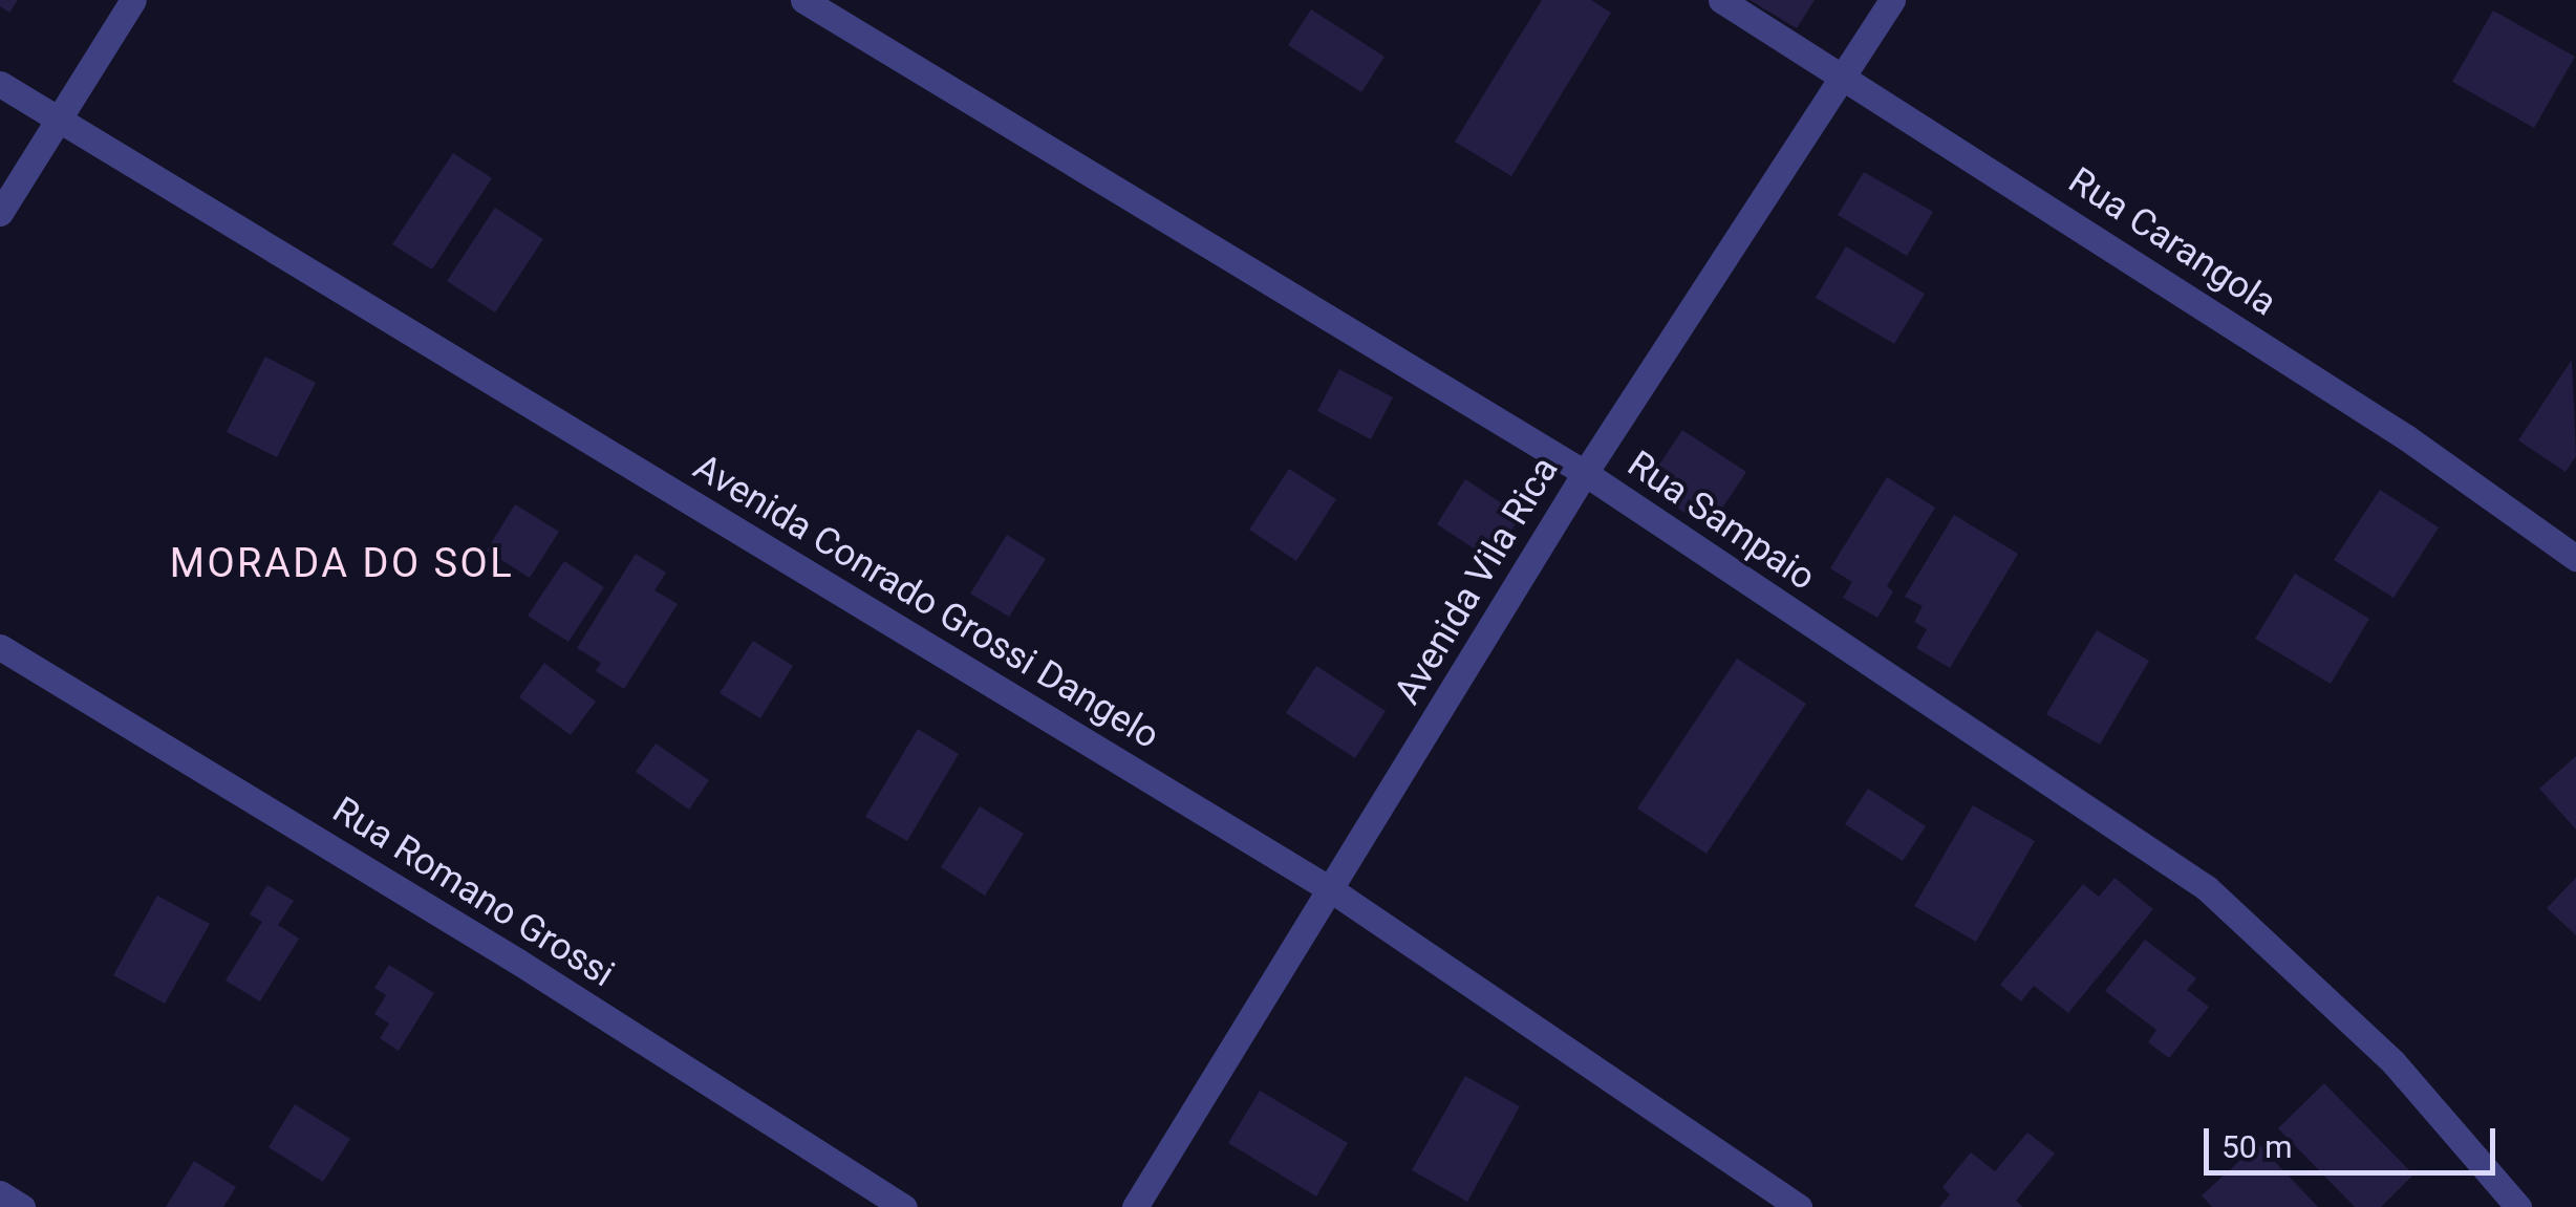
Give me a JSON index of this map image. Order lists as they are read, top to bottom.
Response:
{
  "streets": {
    "street": [
      "Rua Carangola",
      "Rua Sampaio",
      "Avenida Vila Rica",
      "Avenida Conrado Grossi Dangelo",
      "Rua Romano Grossi"
    ]
  },
  "crossings": [
    ["Rua Carangola", "Avenida Vila Rica"],
    ["Rua Sampaio", "Avenida Vila Rica"],
    ["Avenida Vila Rica", "Avenida Conrado Grossi Dangelo"]
  ],
  "districts": ["MORADA DO SOL"],
  "scale_bar": "50 m"
}
